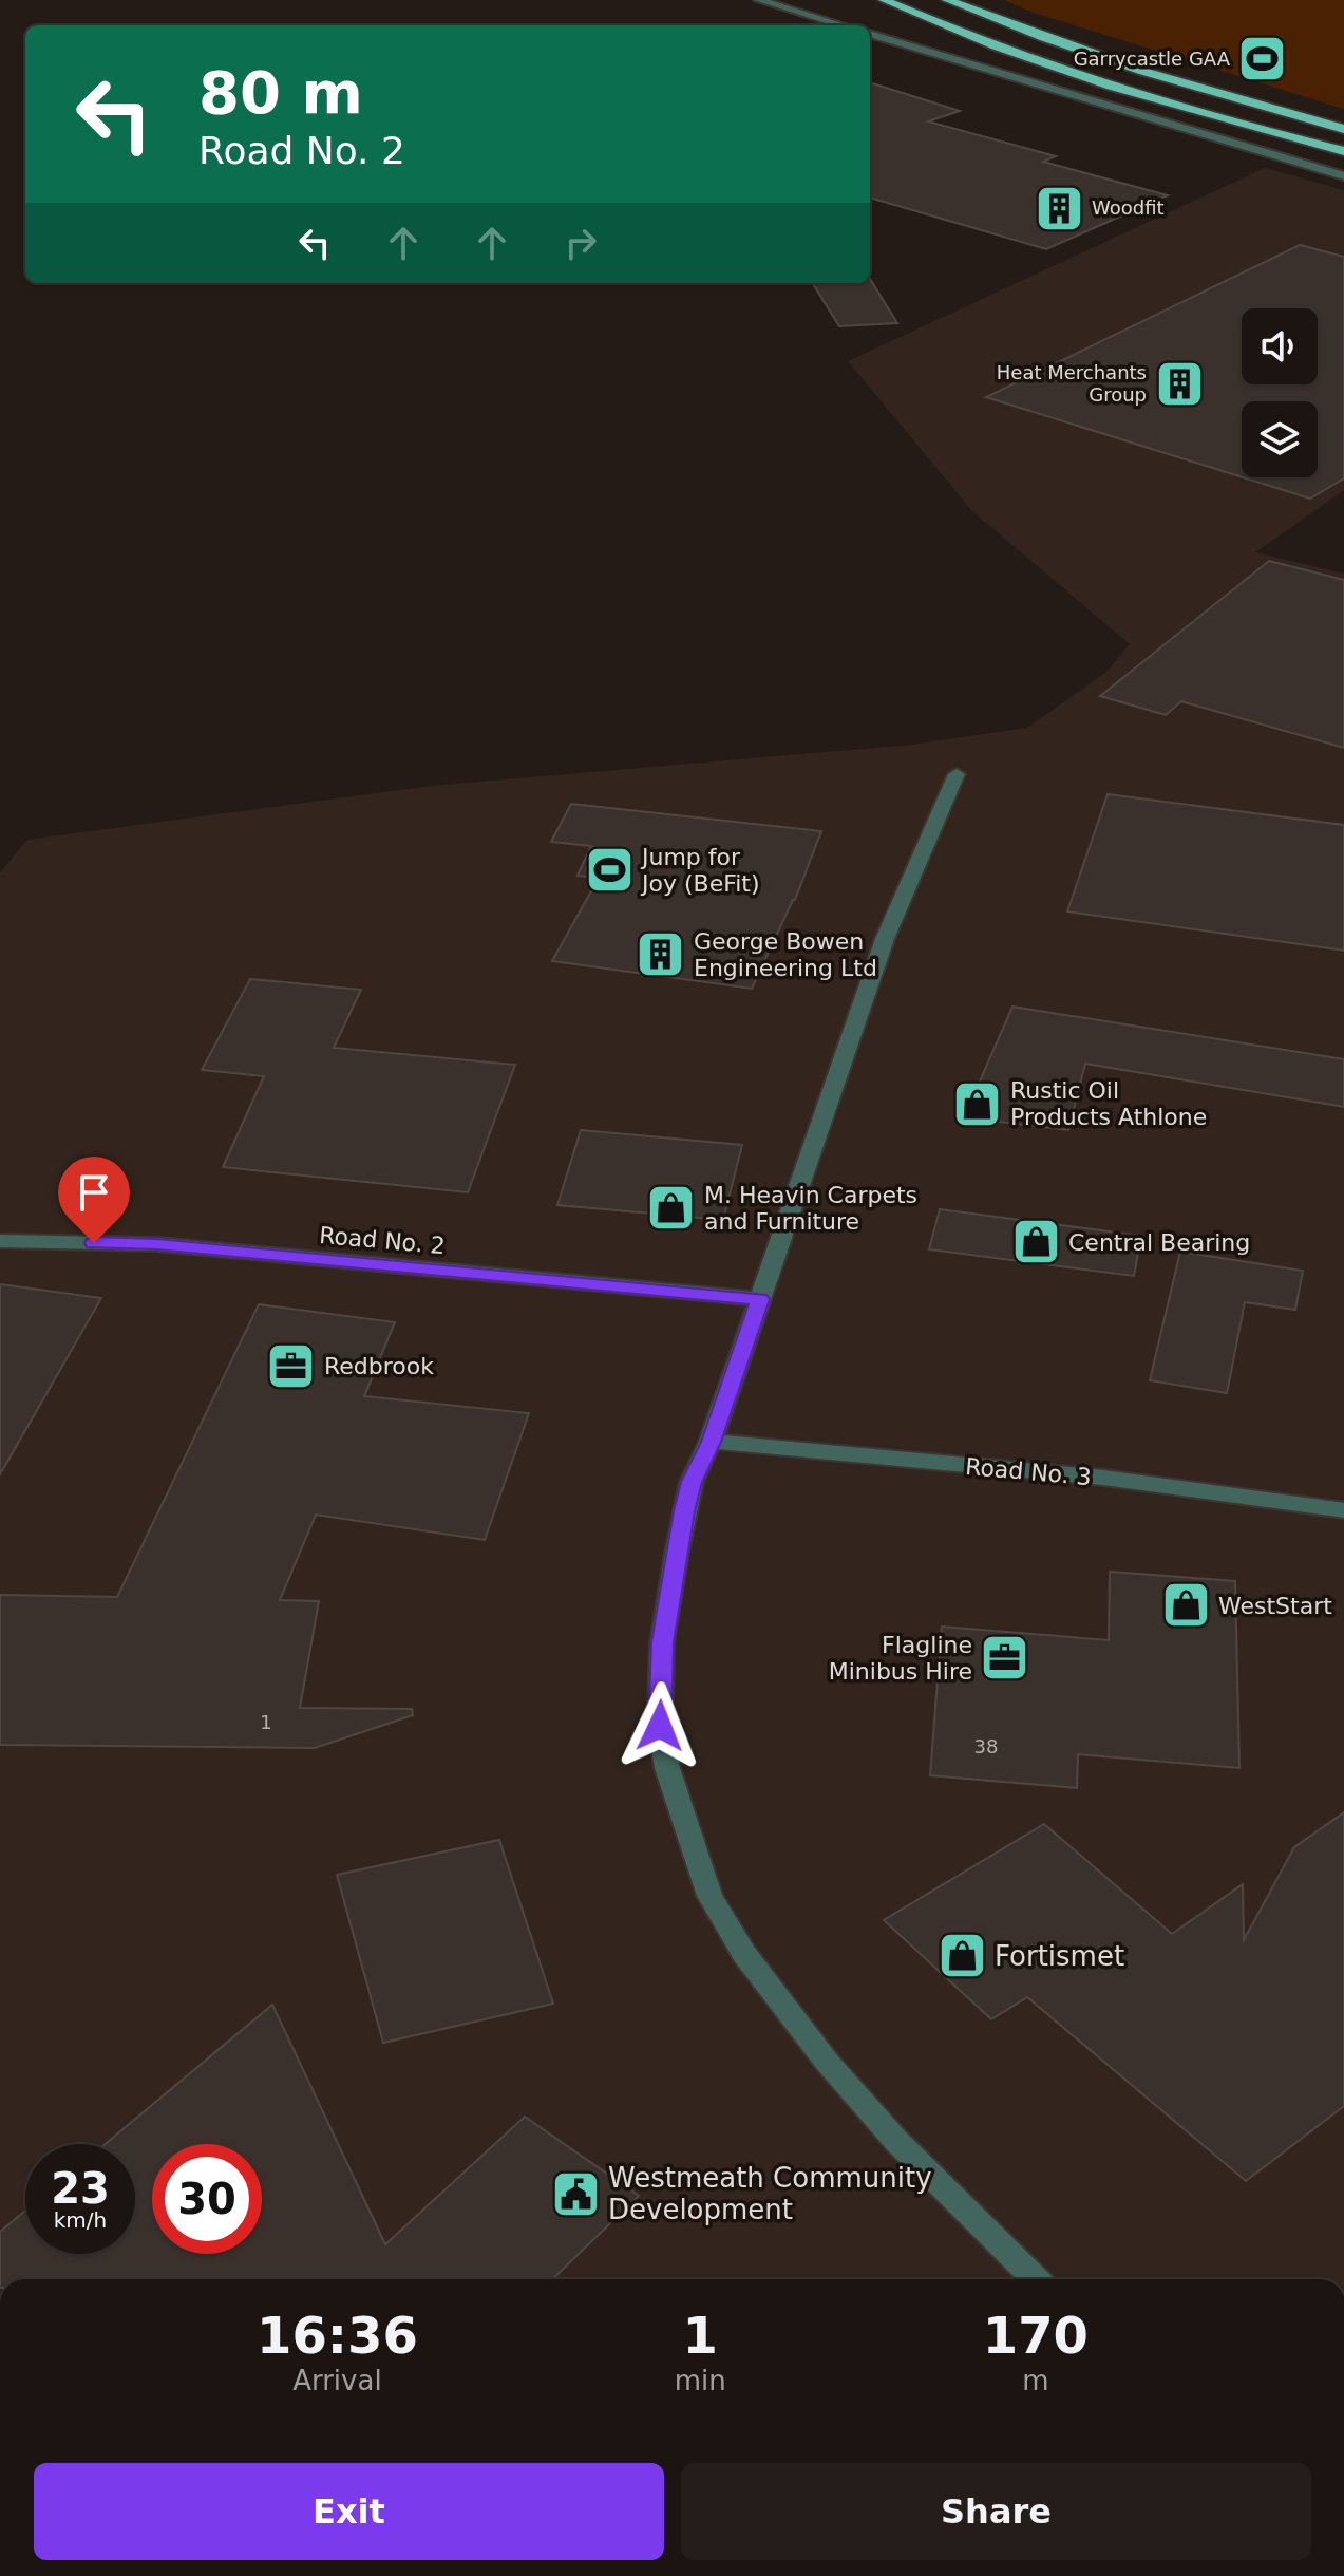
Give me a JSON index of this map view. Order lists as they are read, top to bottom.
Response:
{
  "streets": {
    "street": ["Road No. 2", "Road No. 3"]
  },
  "places": {
    "sports": ["Garrycastle GAA", "Jump for Joy (BeFit)"],
    "building": ["Woodfit", "Heat Merchants Group", "George Bowen Engineering Ltd"],
    "shop": [
      "Rustic Oil Products Athlone",
      "M. Heavin Carpets and Furniture",
      "Central Bearing",
      "WestStart",
      "Fortismet"
    ],
    "office": ["Redbrook", "Flagline Minibus Hire"],
    "public building": ["Westmeath Community Development"]
  },
  "house_numbers": ["1", "38"],
  "page": {
    "turn": ["80 m", "Road No. 2"],
    "speed": "23 km/h",
    "limit": "30",
    "eta": [
      "16:36",
      "Arrival",
      "1",
      "min",
      "170",
      "m"
    ],
    "buttons": ["Exit", "Share"]
  }
}
